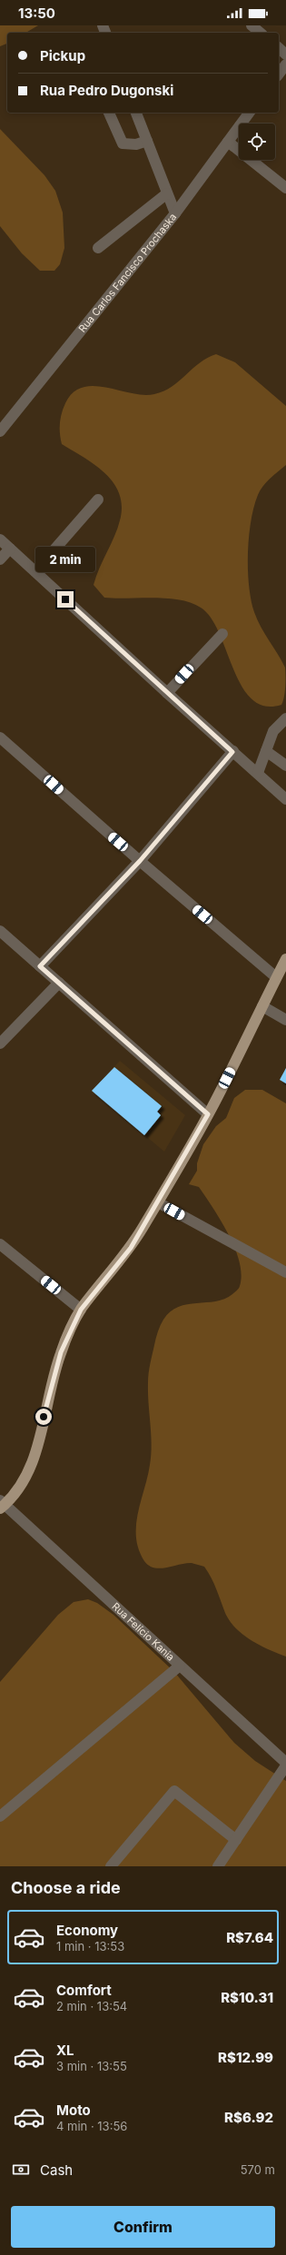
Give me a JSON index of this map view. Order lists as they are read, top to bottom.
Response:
{
  "streets": {
    "street": ["Rua Carlos Fancisco Prochaska", "Rua Felício Kania"]
  },
  "page": {
    "status": "13:50",
    "banner": ["Pickup", "Rua Pedro Dugonski"],
    "bubble": "2 min",
    "heading": "Choose a ride",
    "list": [
      {
        "name": "Economy",
        "note": "1 min · 13:53",
        "value": "R$7.64"
      },
      {
        "name": "Comfort",
        "note": "2 min · 13:54",
        "value": "R$10.31"
      },
      {
        "name": "XL",
        "note": "3 min · 13:55",
        "value": "R$12.99"
      },
      {
        "name": "Moto",
        "note": "4 min · 13:56",
        "value": "R$6.92"
      }
    ],
    "pay": ["Cash", "570 m"],
    "buttons": "Confirm"
  }
}
